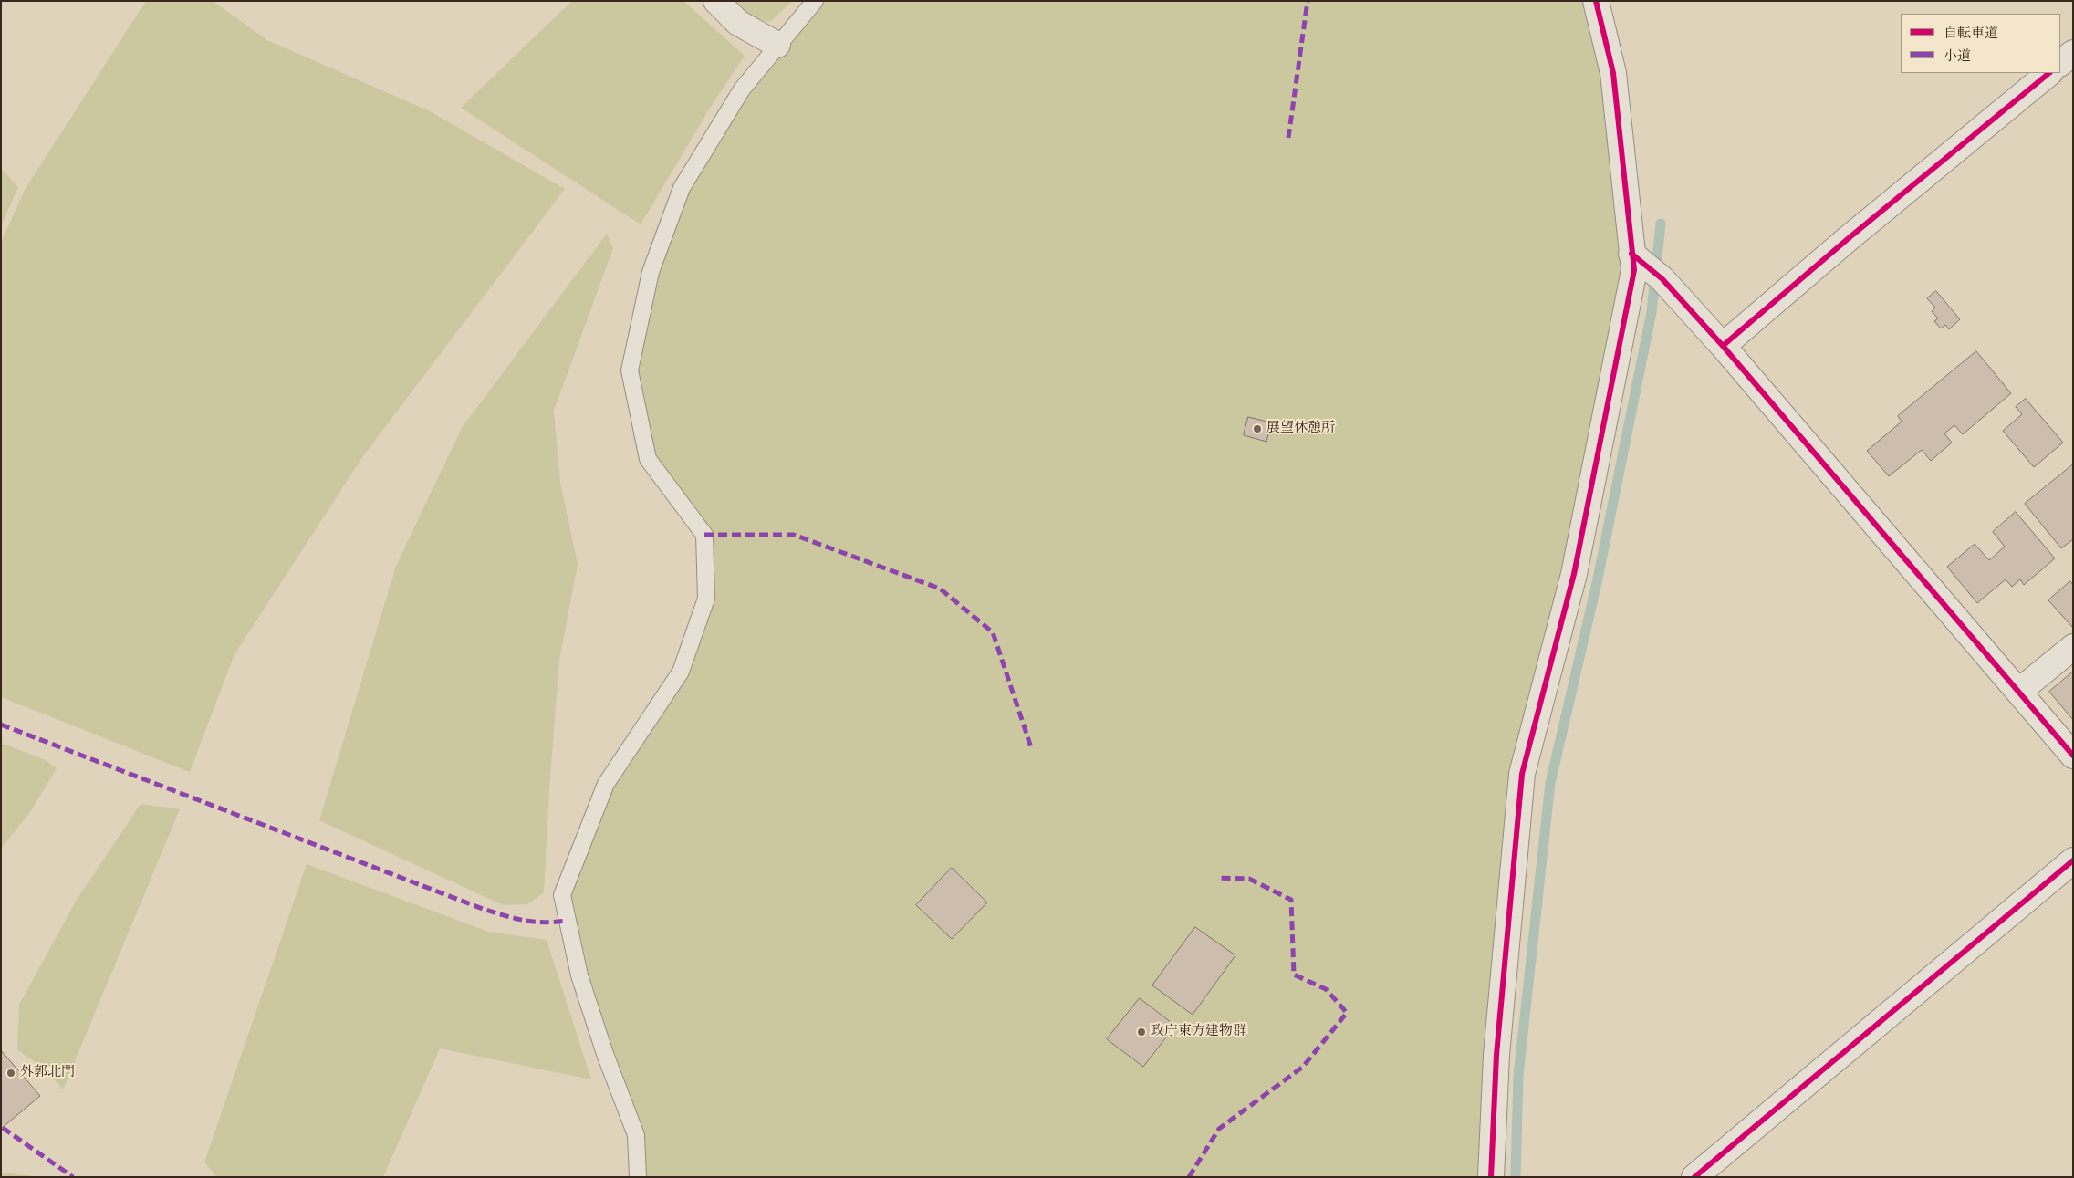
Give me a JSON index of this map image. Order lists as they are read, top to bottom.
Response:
{
  "places": ["展望休憩所", "政庁東方建物群", "外郭北門"],
  "legend": ["自転車道", "小道"]
}
